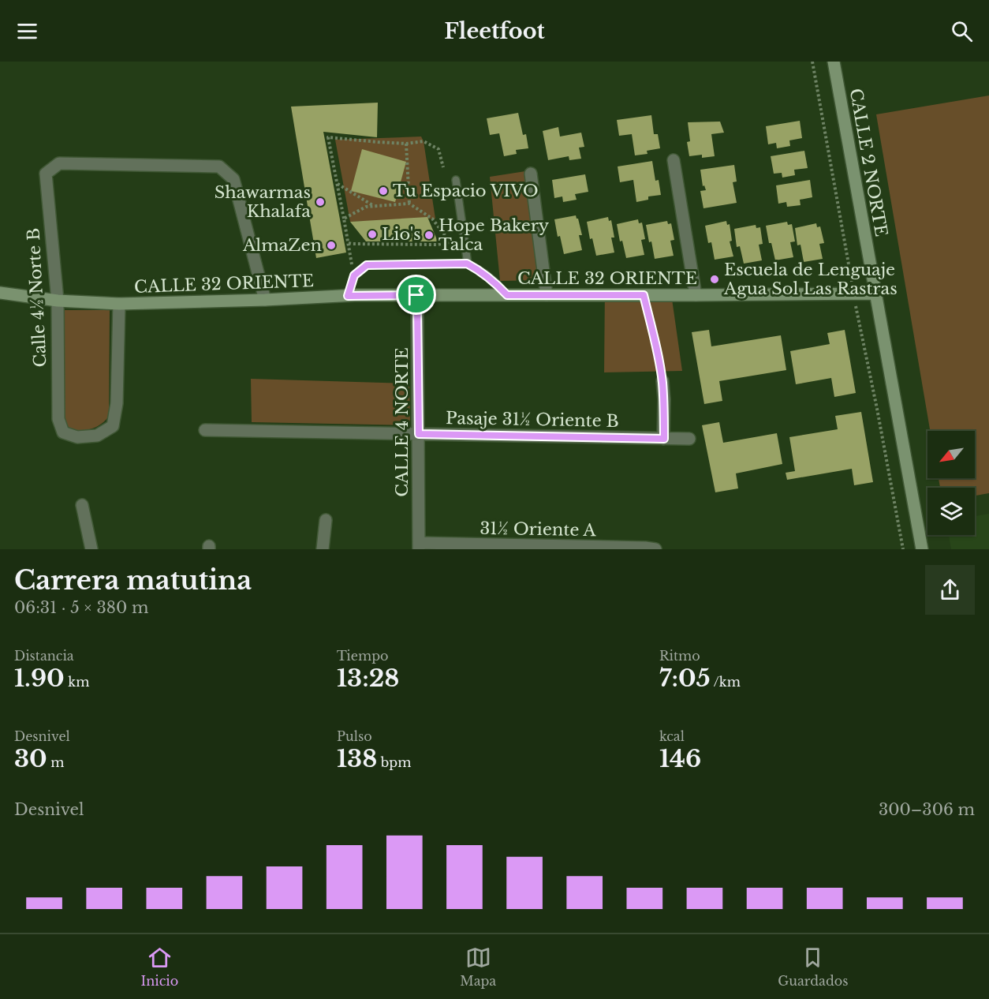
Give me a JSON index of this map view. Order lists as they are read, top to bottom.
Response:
{
  "streets": {
    "street": [
      "CALLE 2 NORTE",
      "CALLE 32 ORIENTE",
      "Calle 4½ Norte B",
      "Pasaje 31½ Oriente B",
      "CALLE 4 NORTE",
      "31½ Oriente A"
    ]
  },
  "crossings": [
    ["CALLE 2 NORTE", "CALLE 32 ORIENTE"],
    ["CALLE 32 ORIENTE", "Calle 4½ Norte B"],
    ["CALLE 32 ORIENTE", "CALLE 4 NORTE"],
    ["Pasaje 31½ Oriente B", "CALLE 4 NORTE"],
    ["CALLE 4 NORTE", "31½ Oriente A"]
  ],
  "places": [
    "Tu Espacio VIVO",
    "Shawarmas Khalafa",
    "Lio's",
    "Hope Bakery Talca",
    "AlmaZen",
    "Escuela de Lenguaje Agua Sol Las Rastras"
  ],
  "north": "bottom left",
  "page": {
    "header": "Fleetfoot",
    "heading": ["Carrera matutina", "06:31 · 5 × 380 m"],
    "stats": [
      ["Distancia", "1.90 km"],
      ["Tiempo", "13:28"],
      ["Ritmo", "7:05 /km"],
      ["Desnivel", "30 m"],
      ["Pulso", "138 bpm"],
      ["kcal", "146"]
    ],
    "chart": ["Desnivel", "300–306 m"],
    "tabs": ["Inicio", "Mapa", "Guardados"]
  }
}
